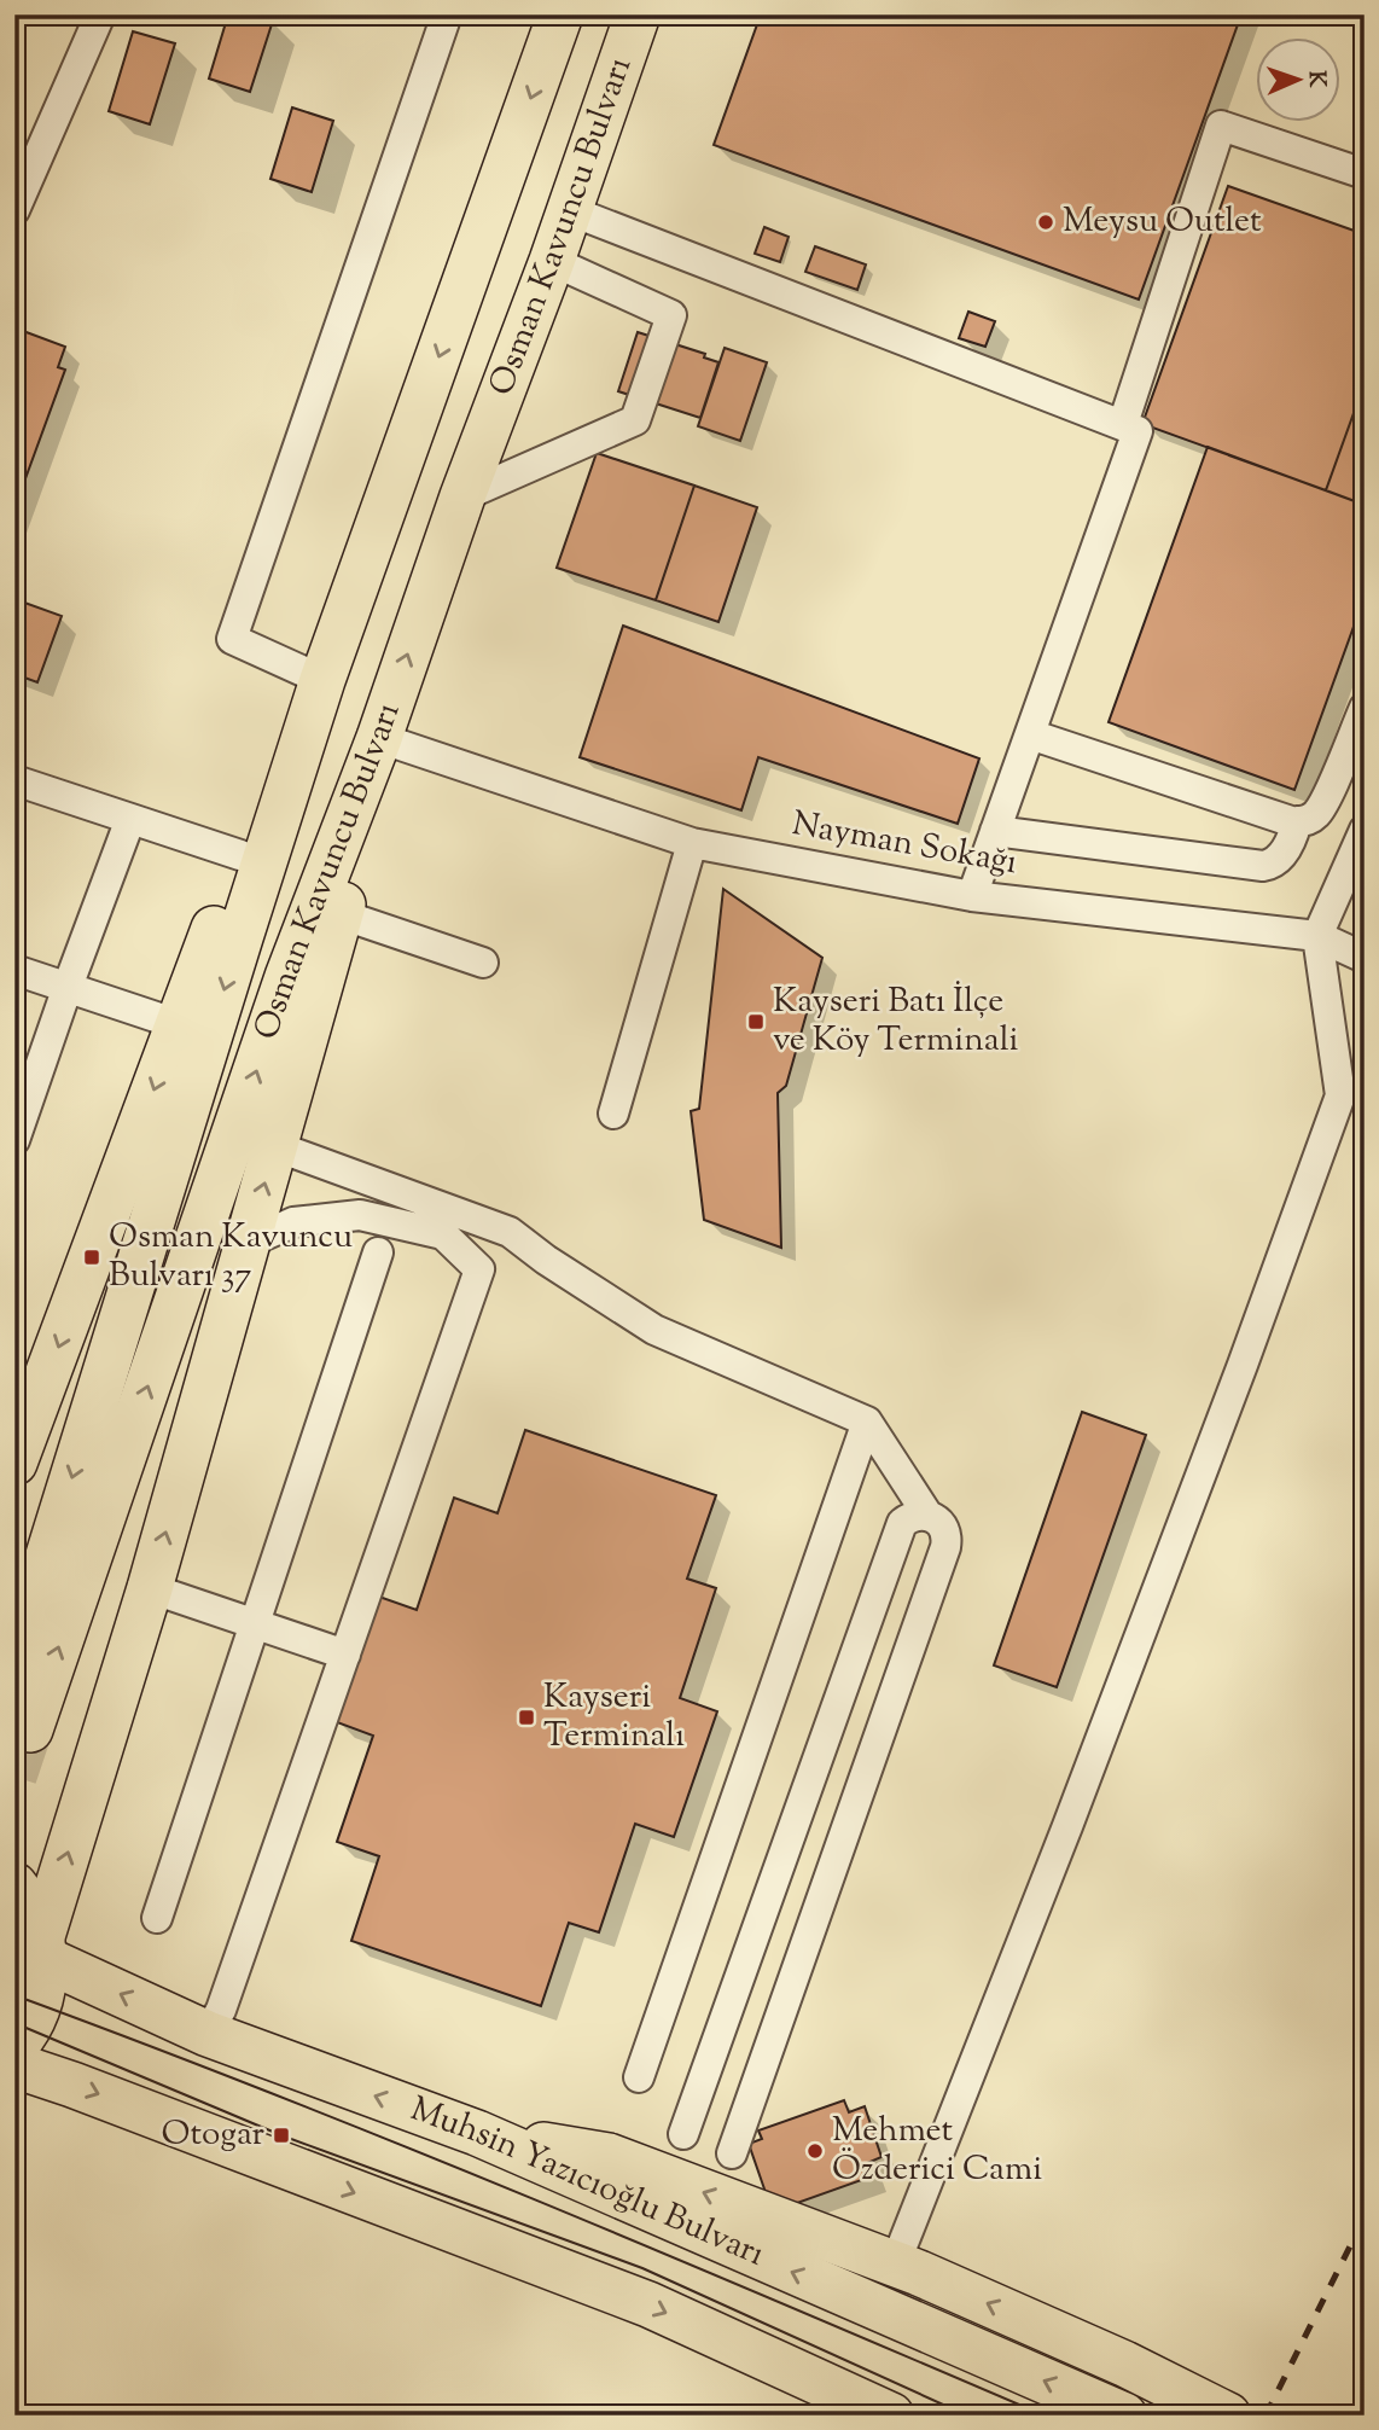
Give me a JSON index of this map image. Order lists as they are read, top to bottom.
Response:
{
  "streets": {
    "highway": ["Osman Kavuncu Bulvarı", "Muhsin Yazıcıoğlu Bulvarı"],
    "street": ["Nayman Sokağı"]
  },
  "crossings": [
    ["Osman Kavuncu Bulvarı", "Nayman Sokağı"]
  ],
  "places": {
    "other": ["Meysu Outlet", "Mehmet Özderici Cami"],
    "transit": [
      "Kayseri Batı İlçe ve Köy Terminali",
      "Osman Kavuncu Bulvarı 37",
      "Kayseri Terminalı",
      "Otogar"
    ]
  },
  "north": "right"
}
